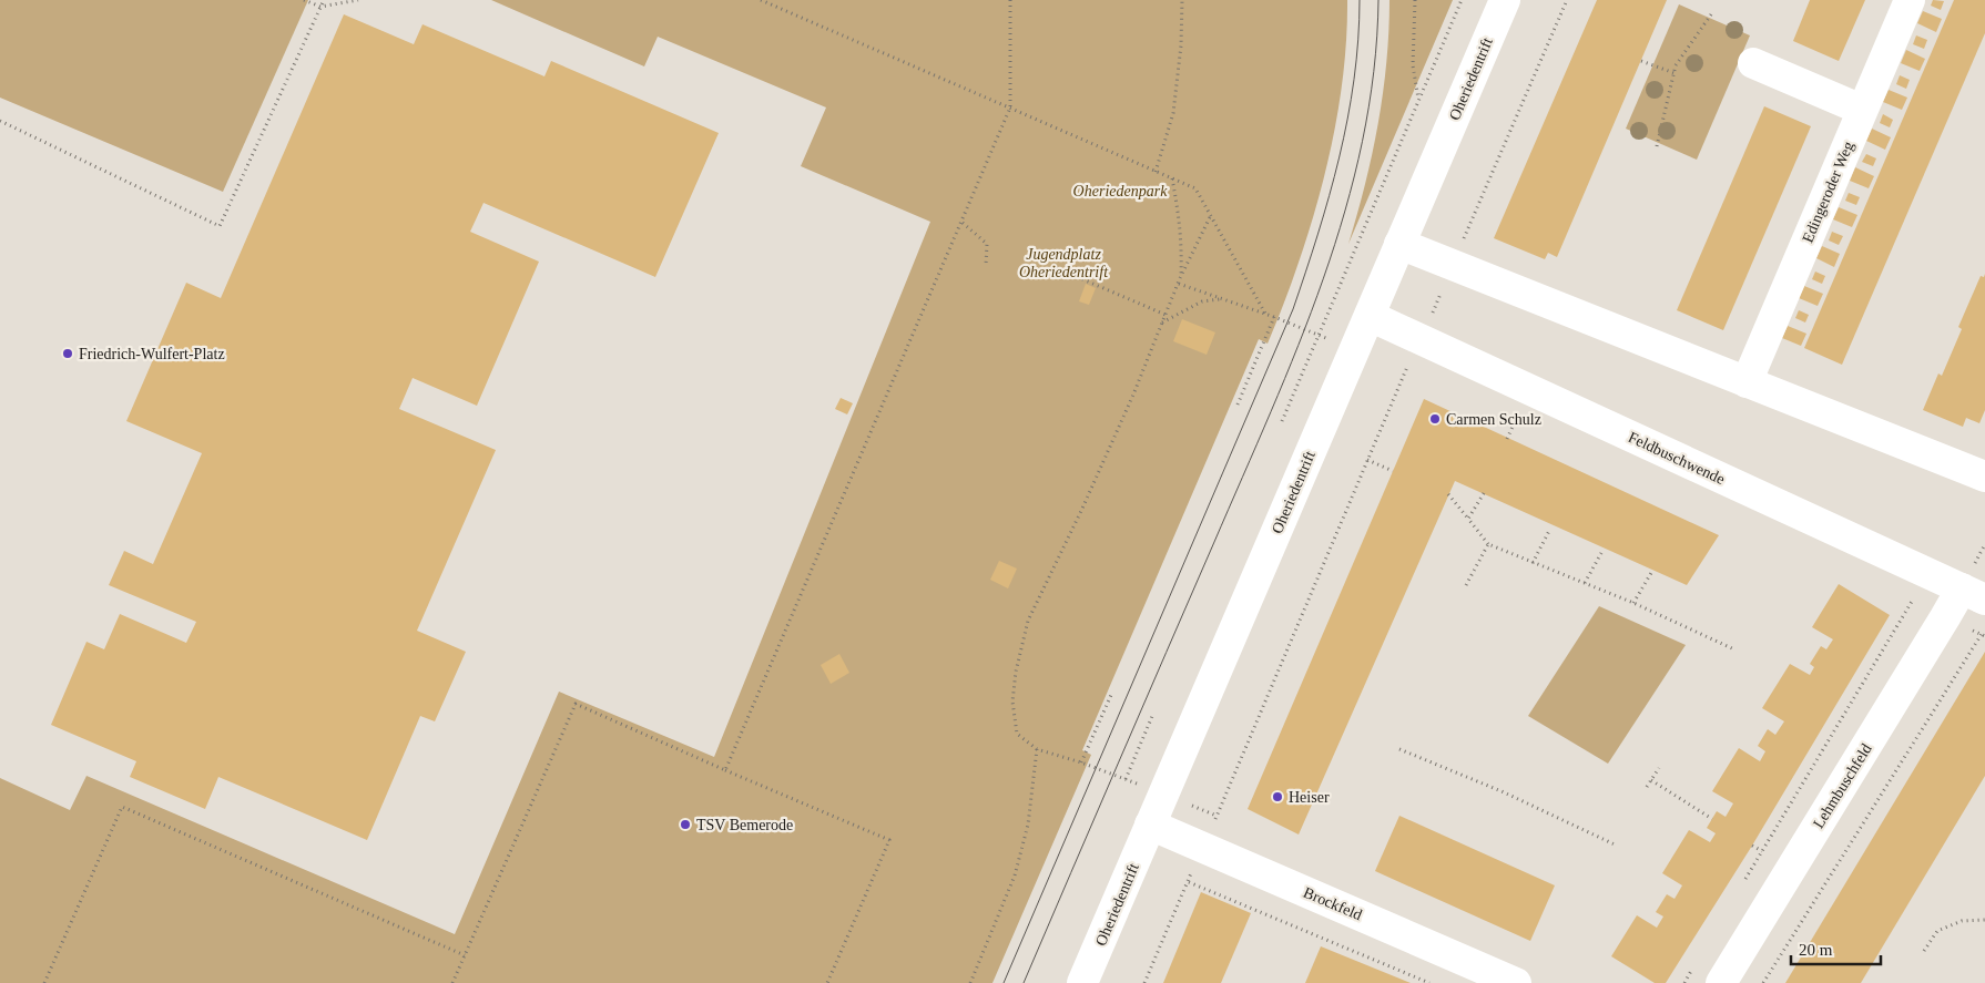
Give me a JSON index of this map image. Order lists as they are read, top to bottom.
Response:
{
  "streets": {
    "street": [
      "Oheriedentrift",
      "Edingeroder Weg",
      "Feldbuschwende",
      "Lehmbuschfeld",
      "Brockfeld"
    ]
  },
  "crossings": [
    ["Oheriedentrift", "Feldbuschwende"],
    ["Oheriedentrift", "Brockfeld"],
    ["Feldbuschwende", "Lehmbuschfeld"]
  ],
  "parks": ["Oheriedenpark", "Jugendplatz Oheriedentrift"],
  "places": [
    "Friedrich-Wulfert-Platz",
    "Carmen Schulz",
    "Heiser",
    "TSV Bemerode"
  ],
  "scale_bar": "20 m"
}
